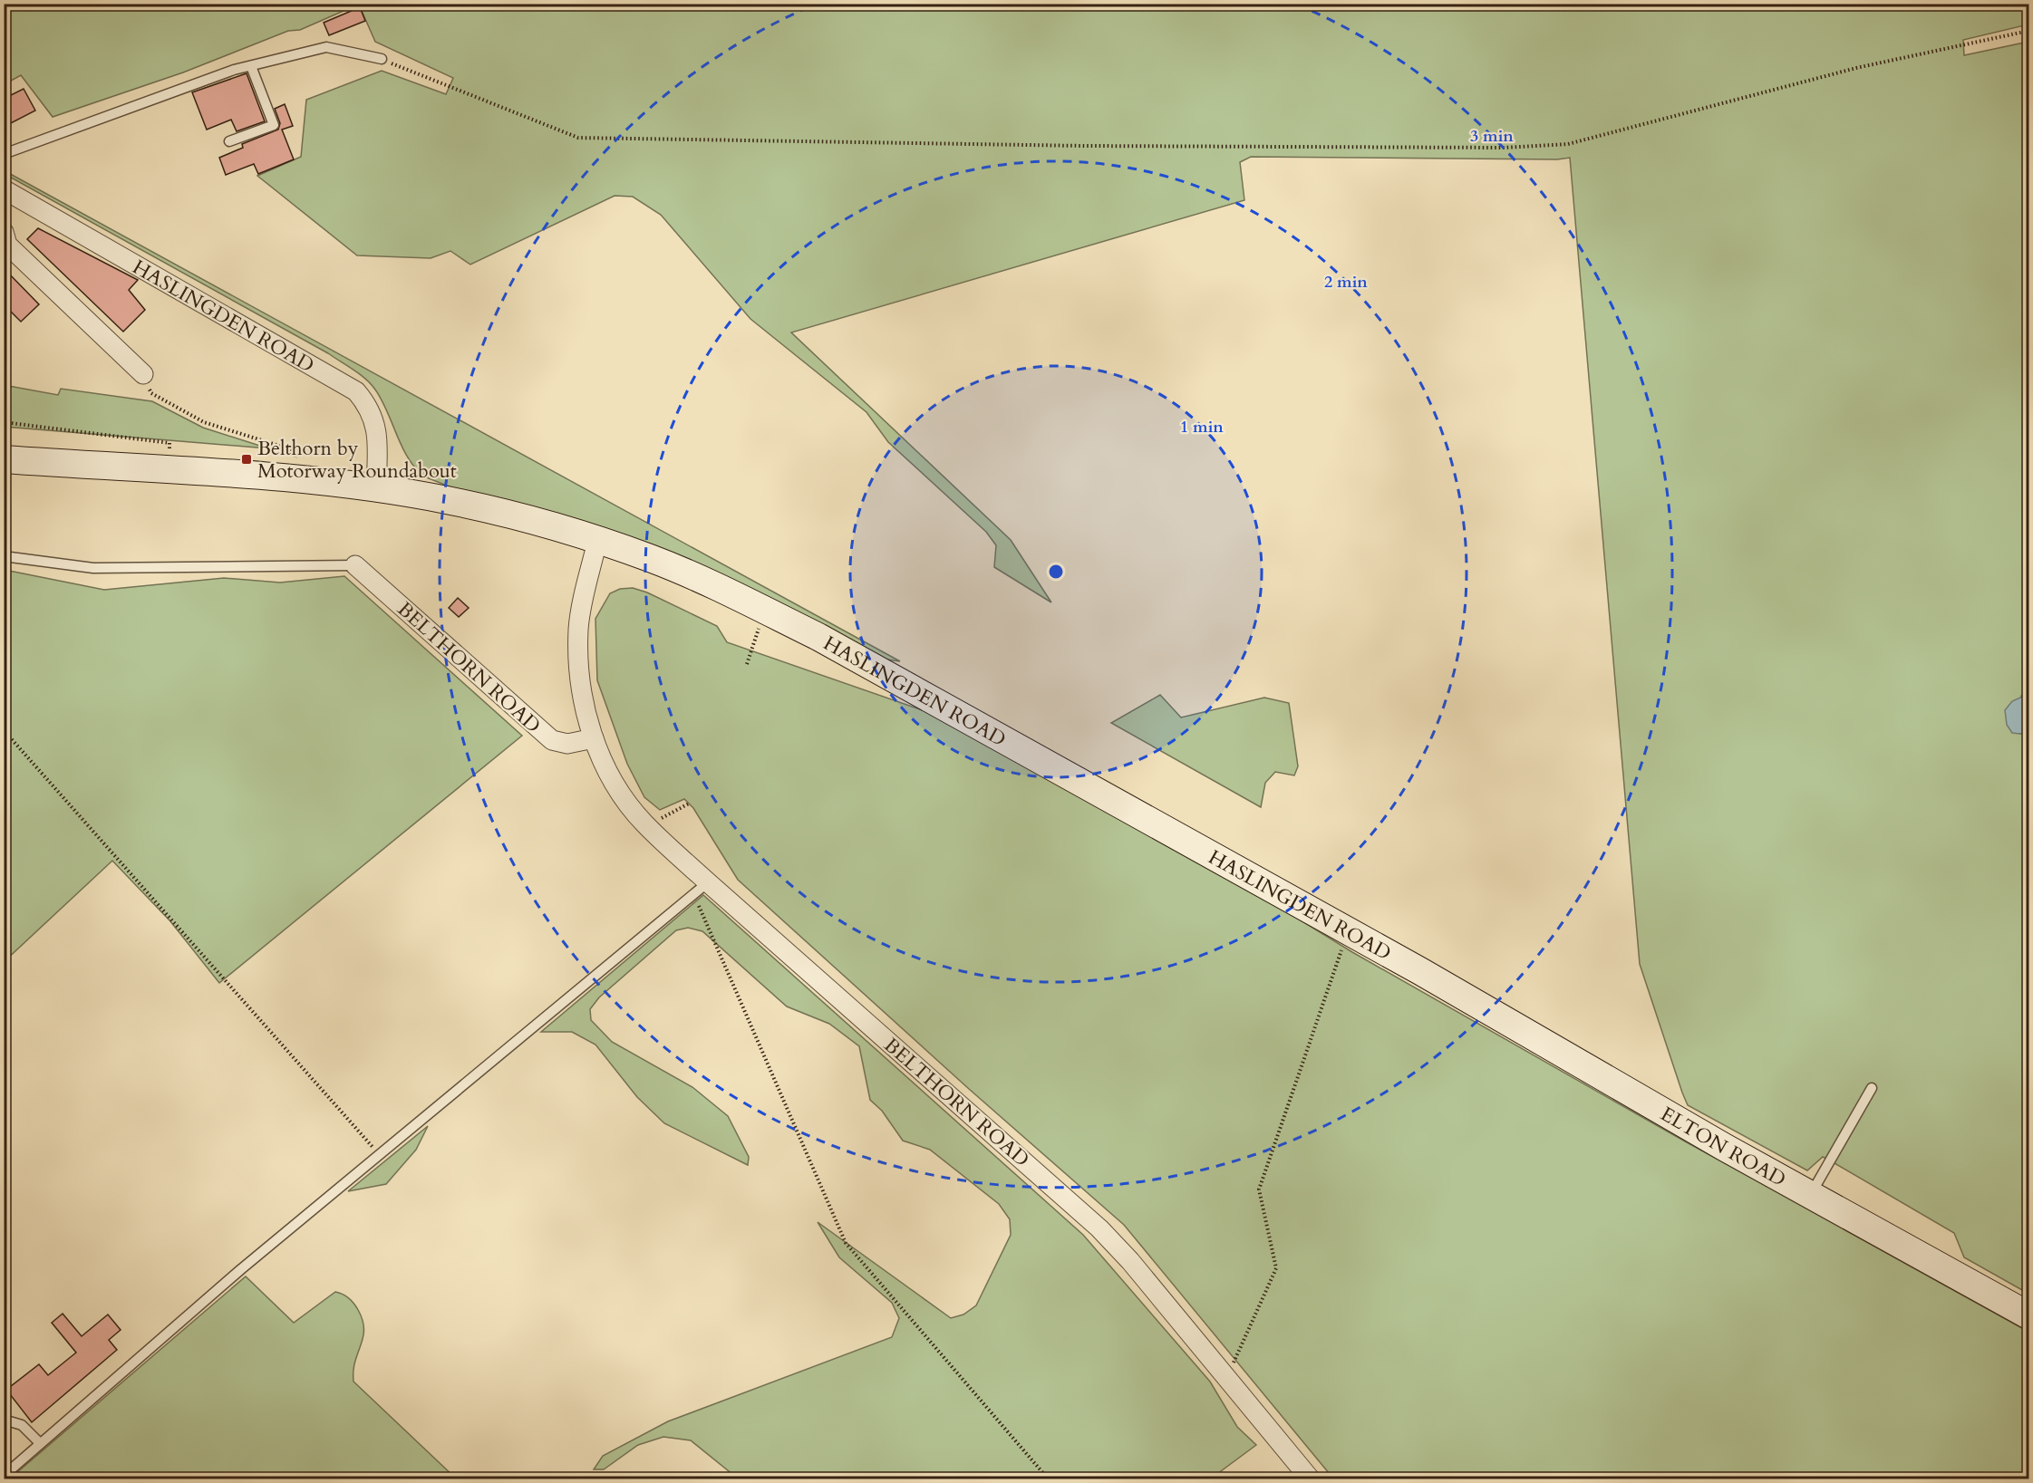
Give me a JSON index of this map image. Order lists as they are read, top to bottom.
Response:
{
  "streets": {
    "main road": ["HASLINGDEN ROAD", "ELTON ROAD"],
    "street": ["BELTHORN ROAD"]
  },
  "crossings": [
    ["HASLINGDEN ROAD", "BELTHORN ROAD"],
    ["HASLINGDEN ROAD", "ELTON ROAD"]
  ],
  "places": {
    "transit": ["Belthorn by Motorway Roundabout"]
  },
  "rings": ["3 min", "2 min", "1 min"]
}
